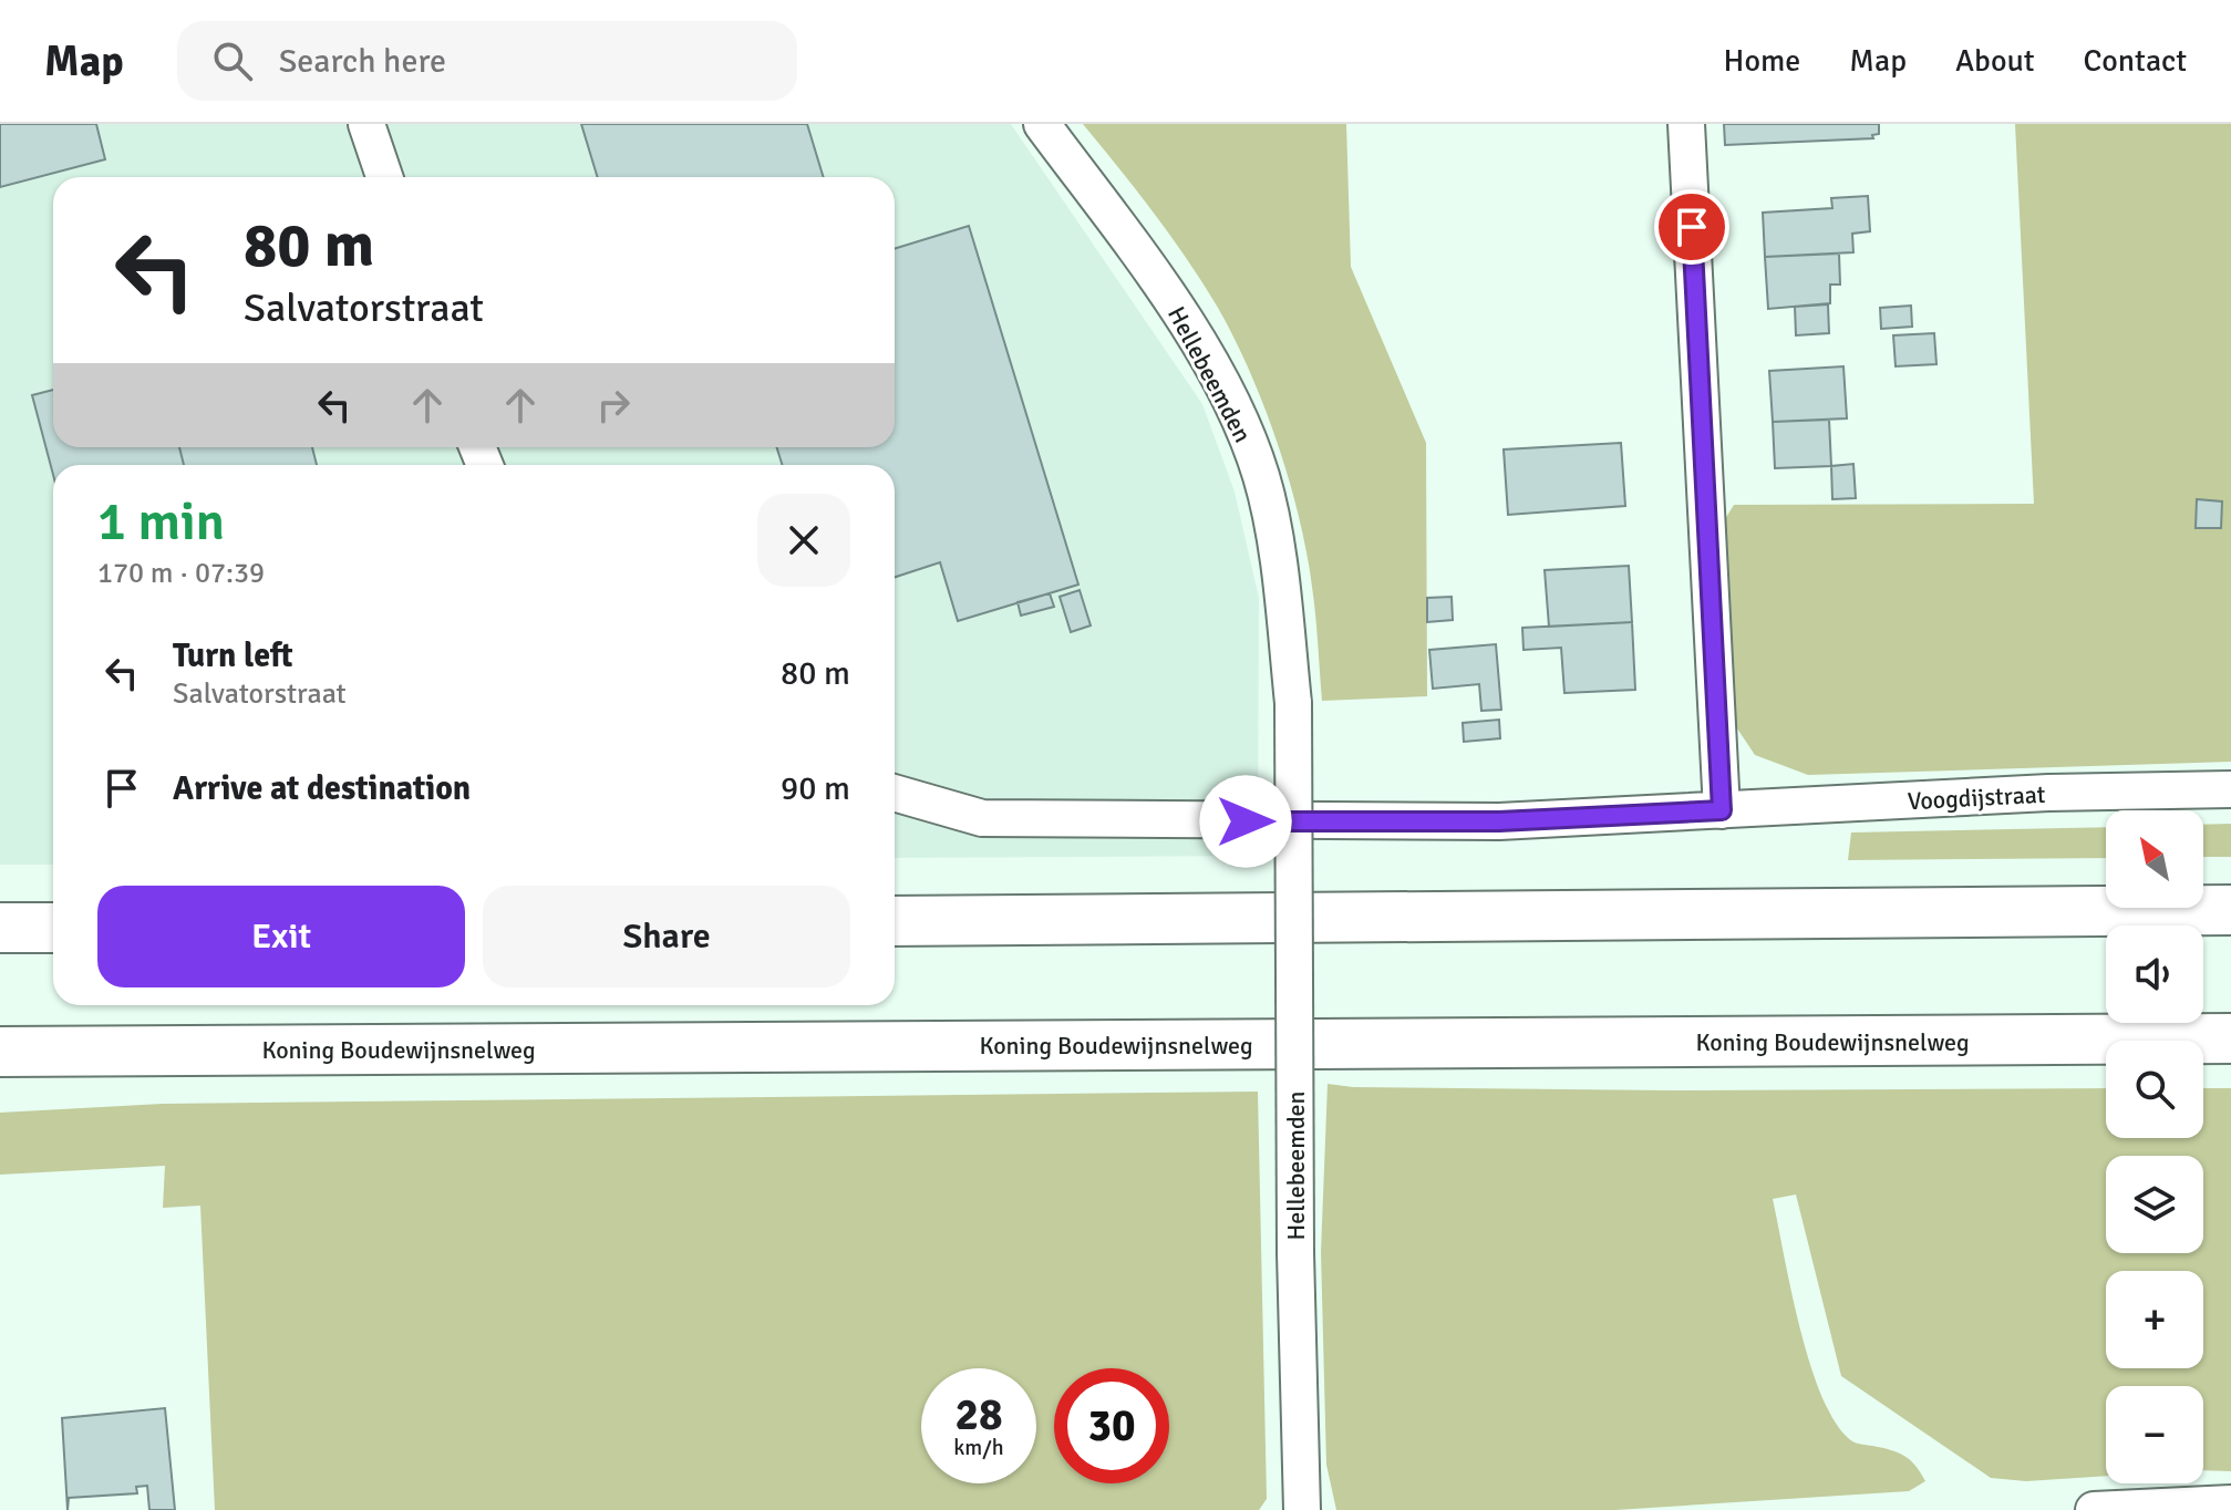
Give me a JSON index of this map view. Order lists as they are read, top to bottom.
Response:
{
  "streets": {
    "highway": ["Koning Boudewijnsnelweg"],
    "street": ["Hellebeemden", "Voogdijstraat"]
  },
  "north": "top left",
  "page": {
    "header": "Map",
    "search": "Search here",
    "nav": [
      "Home",
      "Map",
      "About",
      "Contact"
    ],
    "turn": ["80 m", "Salvatorstraat"],
    "heading": ["1 min", "170 m · 07:39"],
    "list": [
      {
        "name": "Turn left",
        "note": "Salvatorstraat",
        "value": "80 m"
      },
      {
        "name": "Arrive at destination",
        "value": "90 m"
      }
    ],
    "map_buttons": ["+", "−"],
    "buttons": ["Exit", "Share"],
    "speed": "28 km/h",
    "limit": "30"
  }
}
